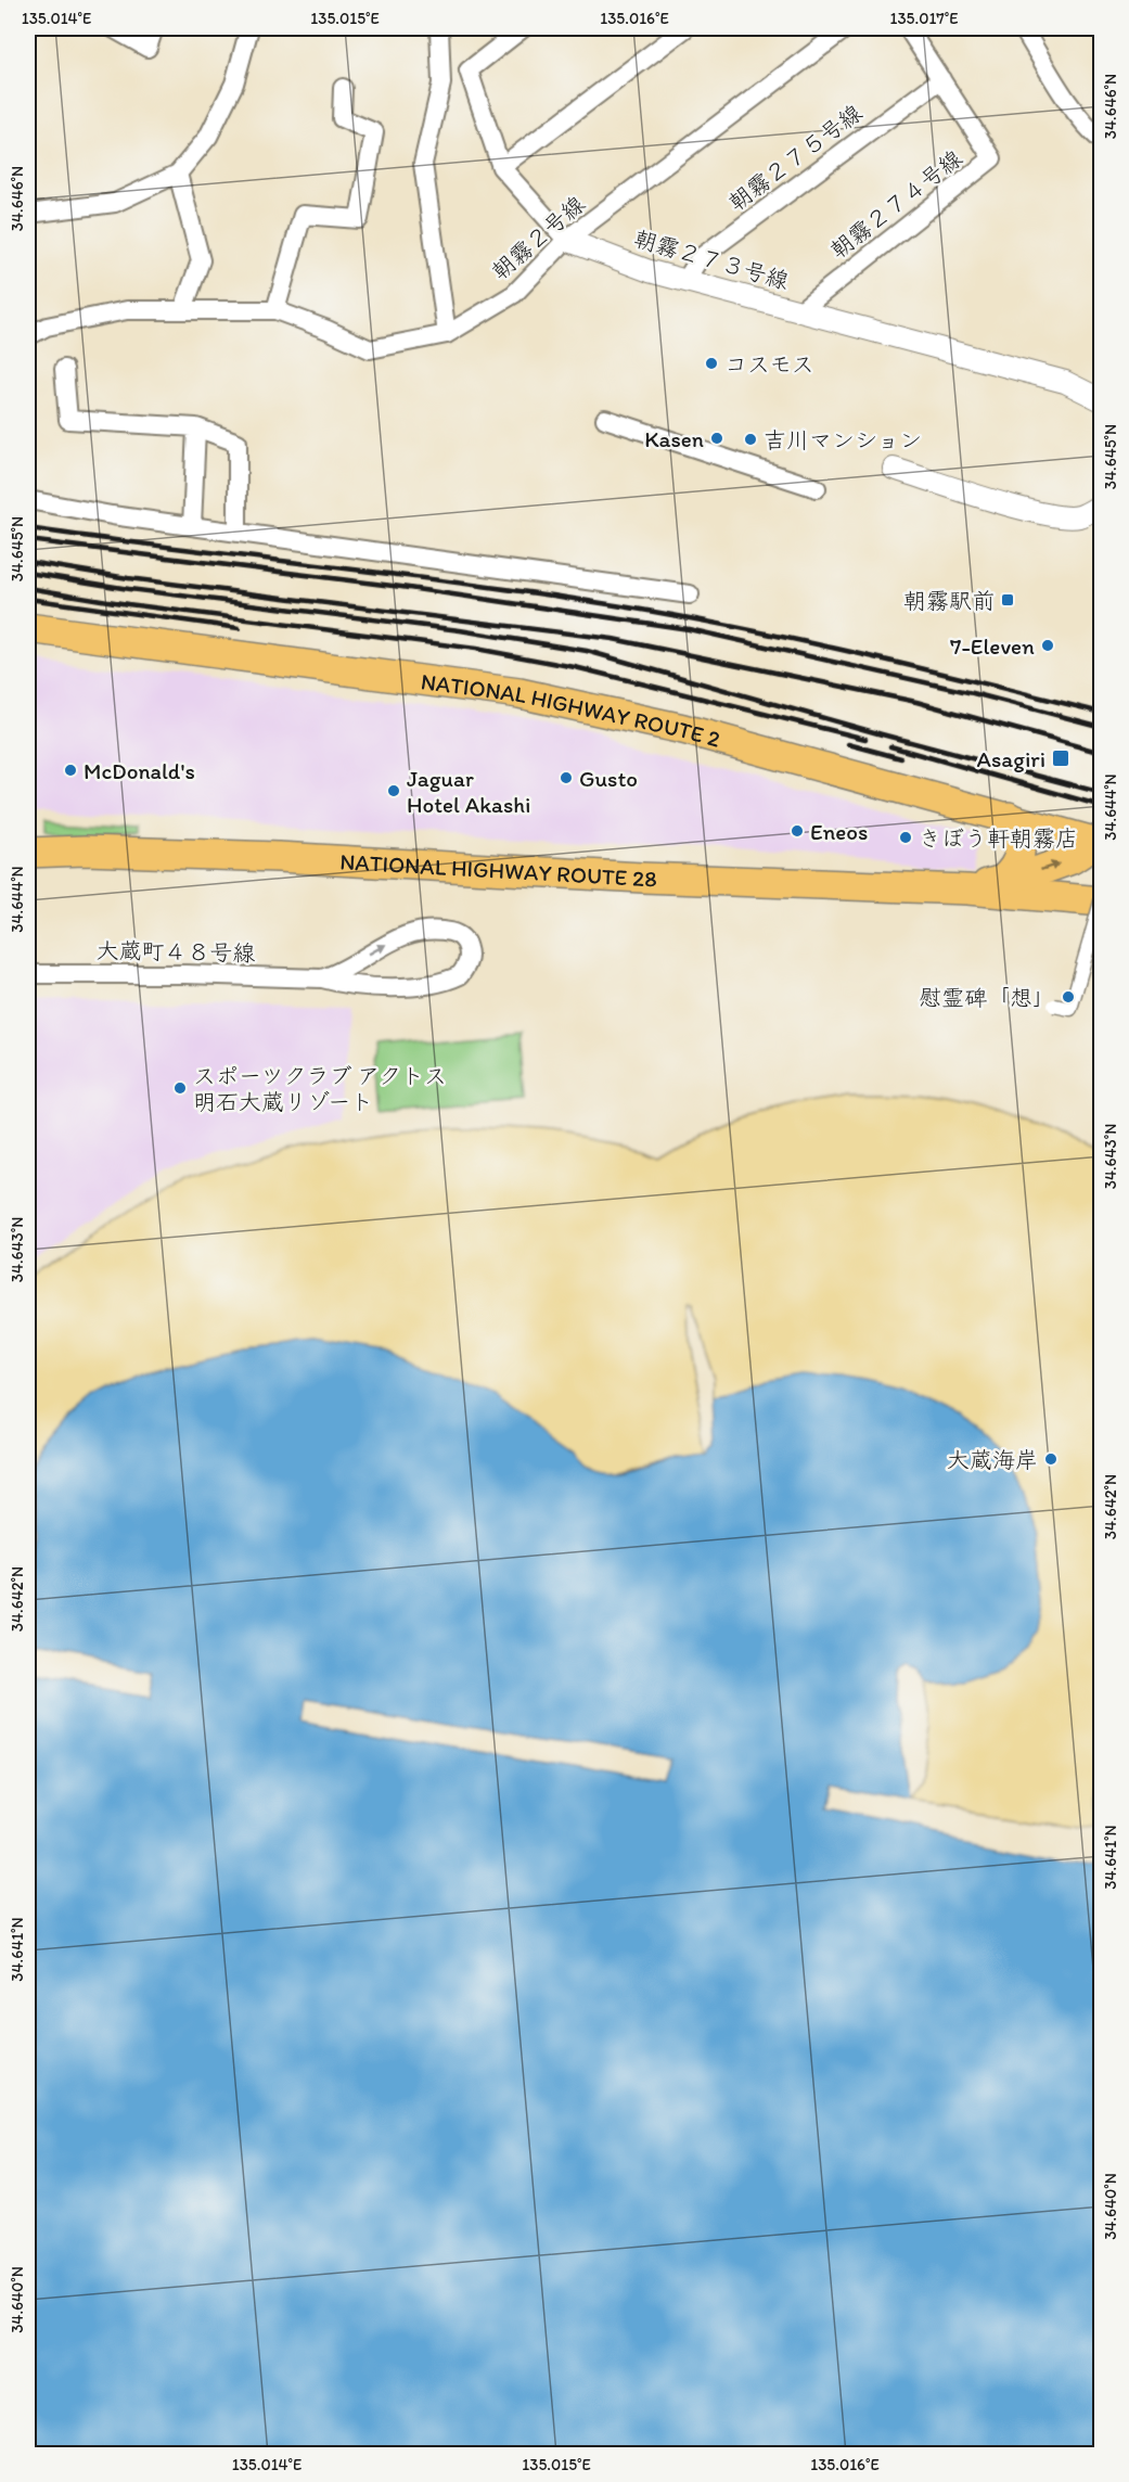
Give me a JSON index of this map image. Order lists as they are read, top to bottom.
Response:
{
  "streets": {
    "highway": ["NATIONAL HIGHWAY ROUTE 2", "NATIONAL HIGHWAY ROUTE 28"],
    "street": [
      "朝霧２７５号線",
      "朝霧２７４号線",
      "朝霧２号線",
      "朝霧２７３号線",
      "大蔵町４８号線"
    ]
  },
  "crossings": [
    ["朝霧２７５号線", "朝霧２７４号線"],
    ["朝霧２７５号線", "朝霧２７３号線"],
    ["朝霧２７４号線", "朝霧２７３号線"],
    ["朝霧２号線", "朝霧２７３号線"],
    ["NATIONAL HIGHWAY ROUTE 2", "NATIONAL HIGHWAY ROUTE 28"]
  ],
  "places": {
    "other": [
      "コスモス",
      "Kasen",
      "吉川マンション",
      "7-Eleven",
      "McDonald's",
      "Gusto",
      "Jaguar Hotel Akashi",
      "Eneos",
      "きぼう軒朝霧店",
      "慰霊碑「想」",
      "スポーツクラブ アクトス 明石大蔵リゾート",
      "大蔵海岸"
    ],
    "transit": ["朝霧駅前", "Asagiri"]
  },
  "coordinates": [
    "135.014°E",
    "135.015°E",
    "135.016°E",
    "135.017°E",
    "34.646°N",
    "34.645°N",
    "34.644°N",
    "34.643°N",
    "34.642°N",
    "34.641°N",
    "34.640°N"
  ]
}
